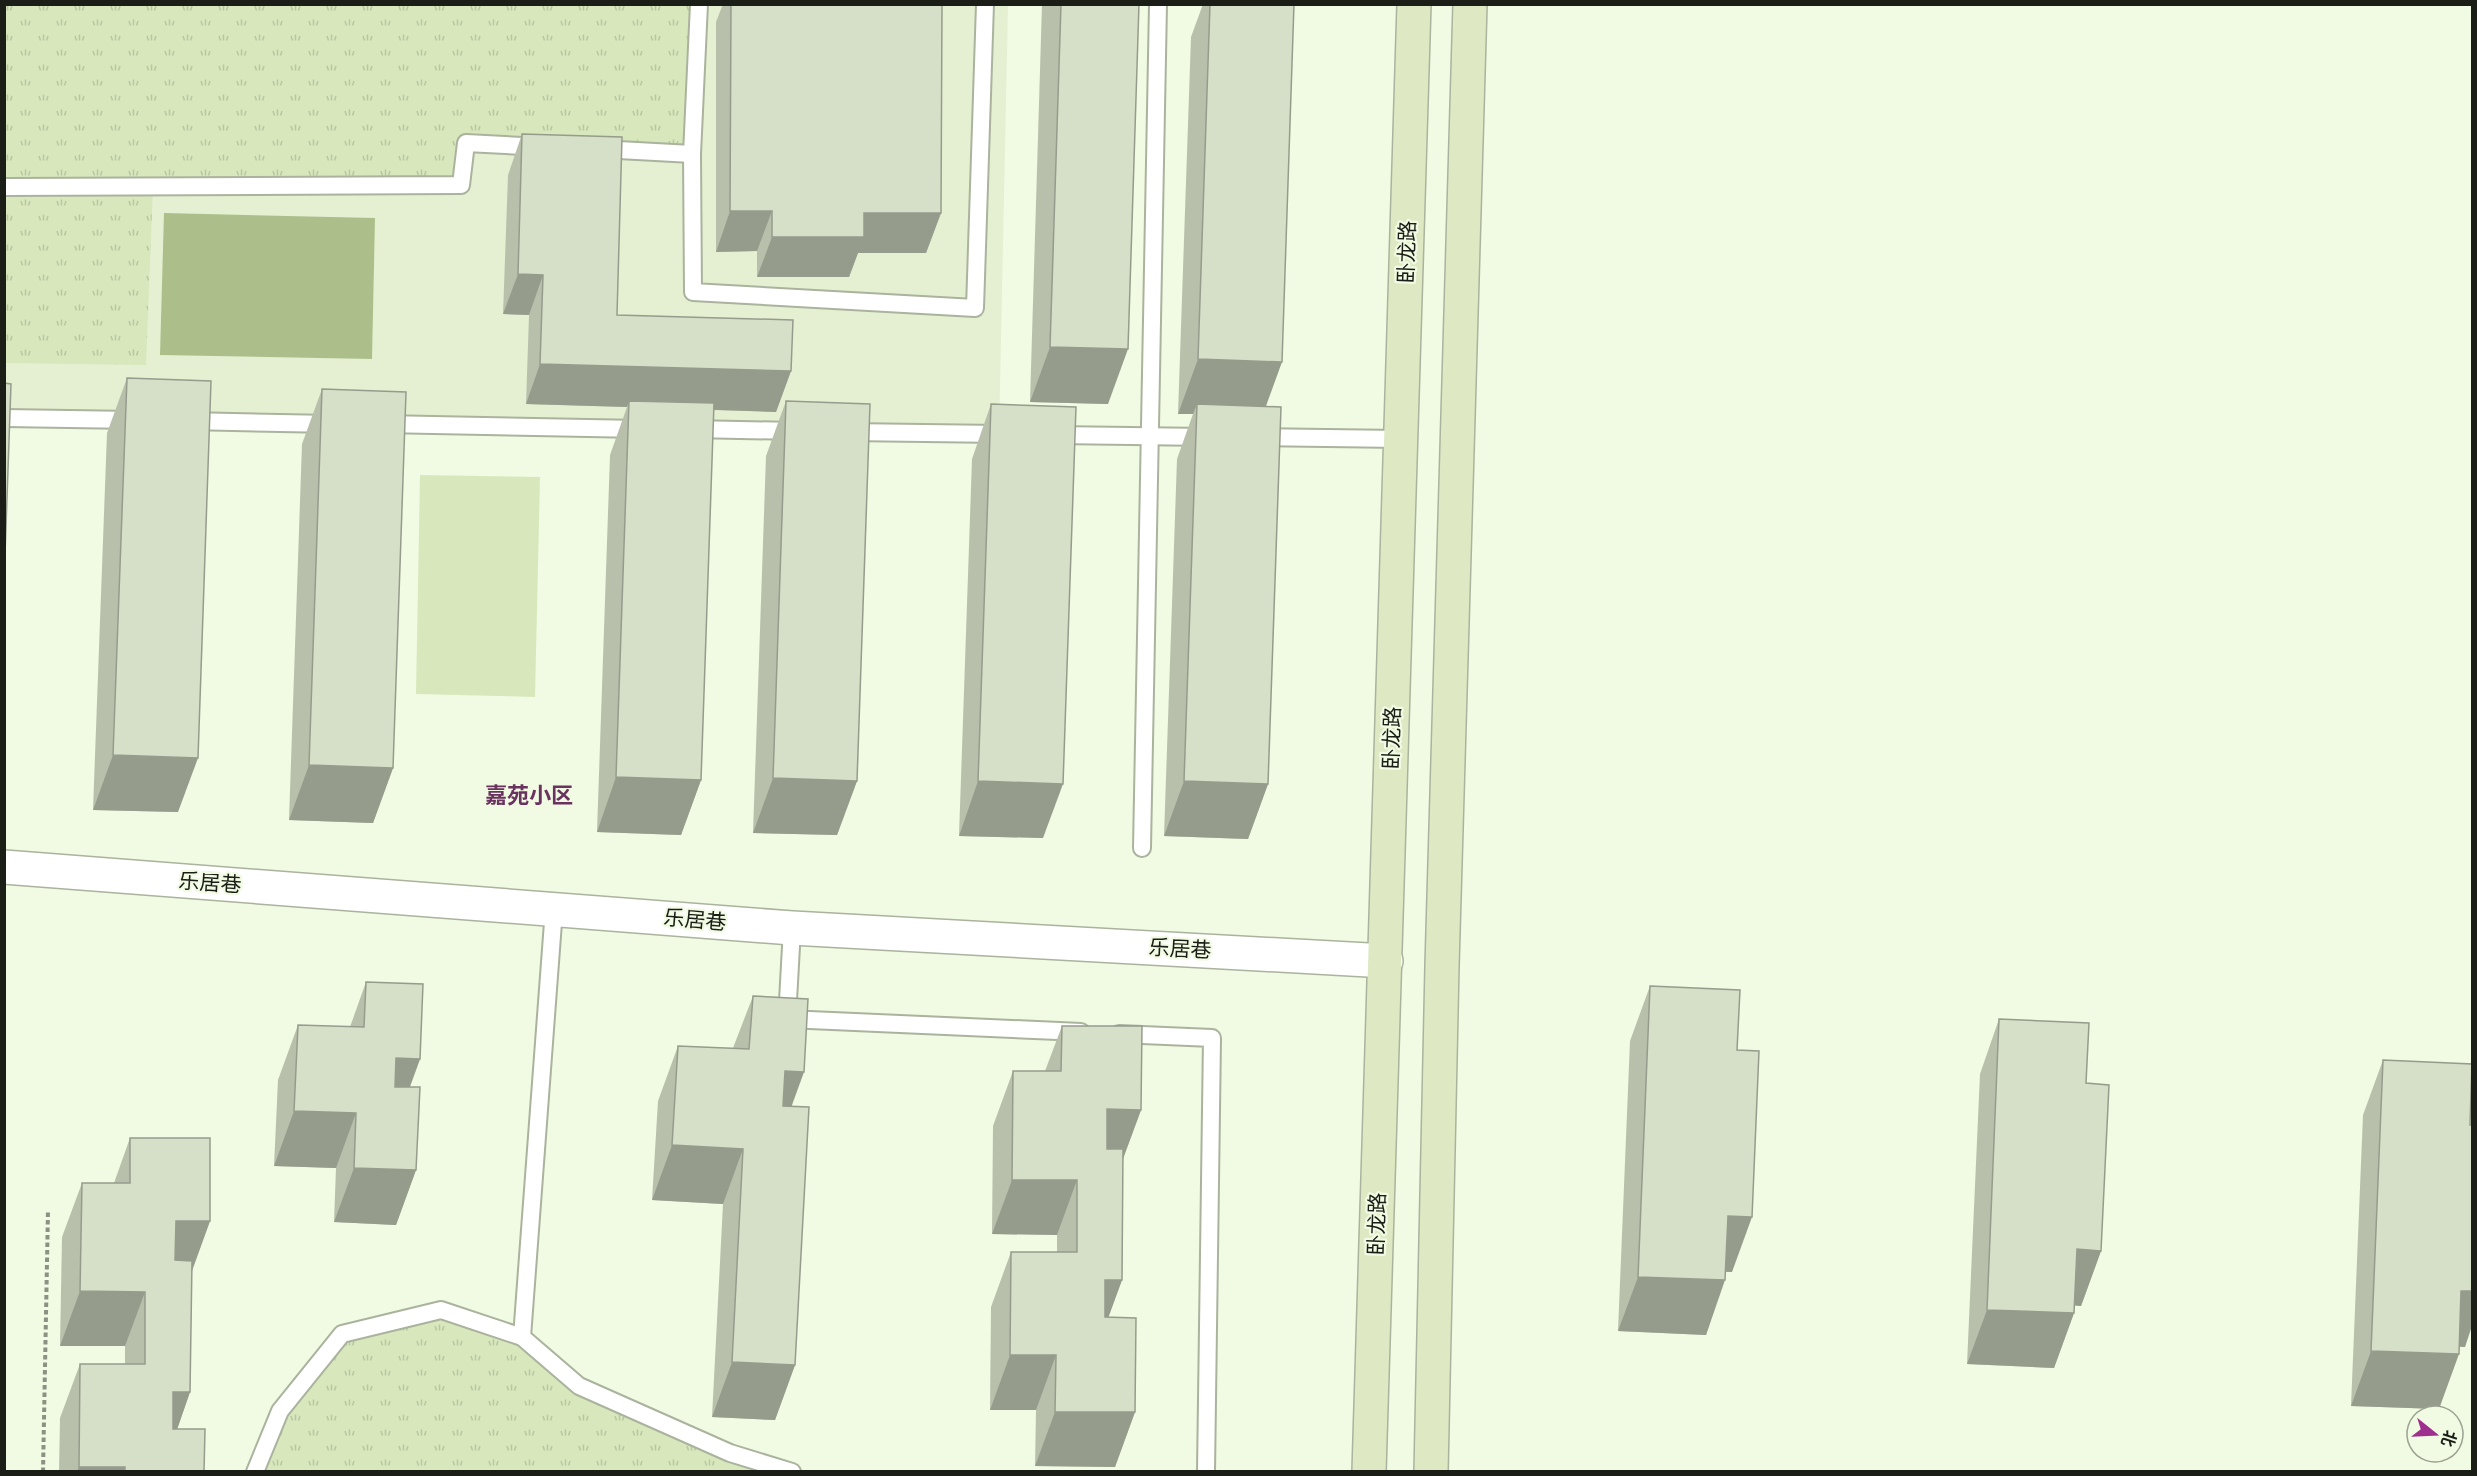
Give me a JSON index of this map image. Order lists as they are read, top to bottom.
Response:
{
  "streets": {
    "main road": ["卧龙路"],
    "street": ["乐居巷"]
  },
  "crossings": [
    ["卧龙路", "乐居巷"]
  ],
  "districts": ["嘉苑小区"],
  "north": "right"
}
